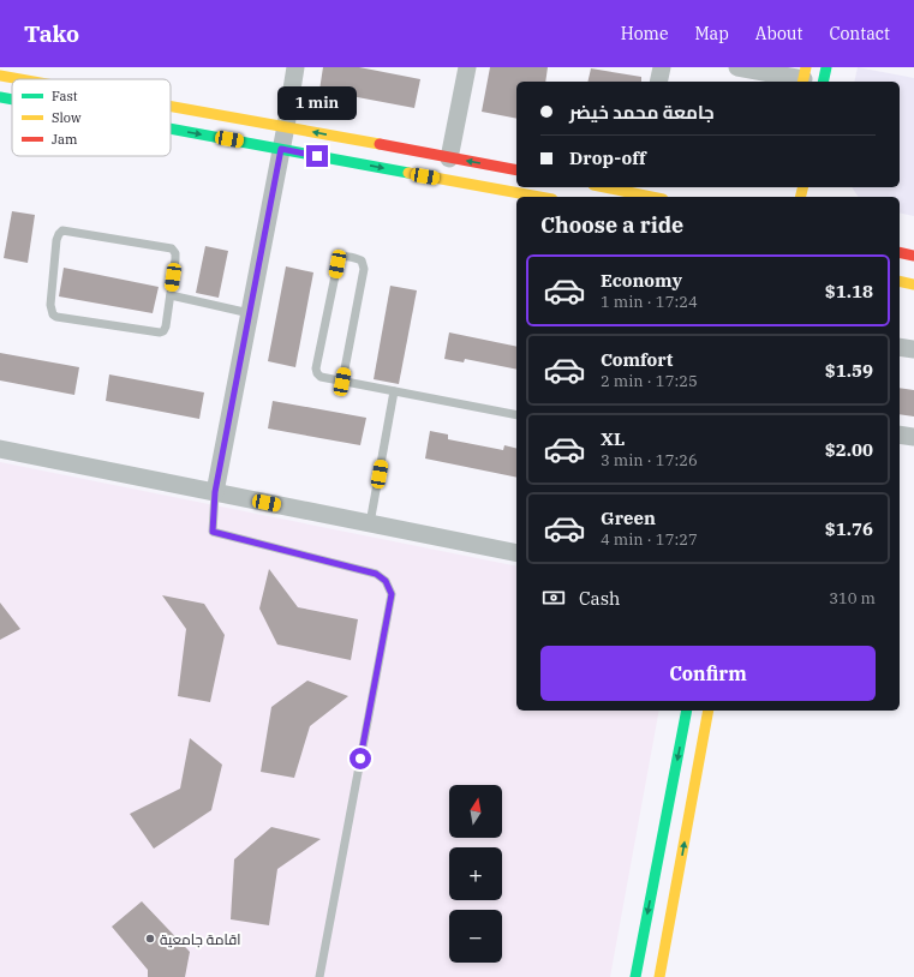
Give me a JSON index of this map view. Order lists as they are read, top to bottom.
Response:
{
  "places": ["اقامة جامعية"],
  "legend": ["Fast", "Slow", "Jam"],
  "north": "top",
  "page": {
    "header": "Tako",
    "nav": [
      "Home",
      "Map",
      "About",
      "Contact"
    ],
    "banner": ["جامعة محمد خيضر", "Drop-off"],
    "bubble": "1 min",
    "heading": "Choose a ride",
    "list": [
      {
        "name": "Economy",
        "note": "1 min · 17:24",
        "value": "$1.18"
      },
      {
        "name": "Comfort",
        "note": "2 min · 17:25",
        "value": "$1.59"
      },
      {
        "name": "XL",
        "note": "3 min · 17:26",
        "value": "$2.00"
      },
      {
        "name": "Green",
        "note": "4 min · 17:27",
        "value": "$1.76"
      }
    ],
    "pay": ["Cash", "310 m"],
    "buttons": "Confirm",
    "map_buttons": ["+", "−"]
  }
}
